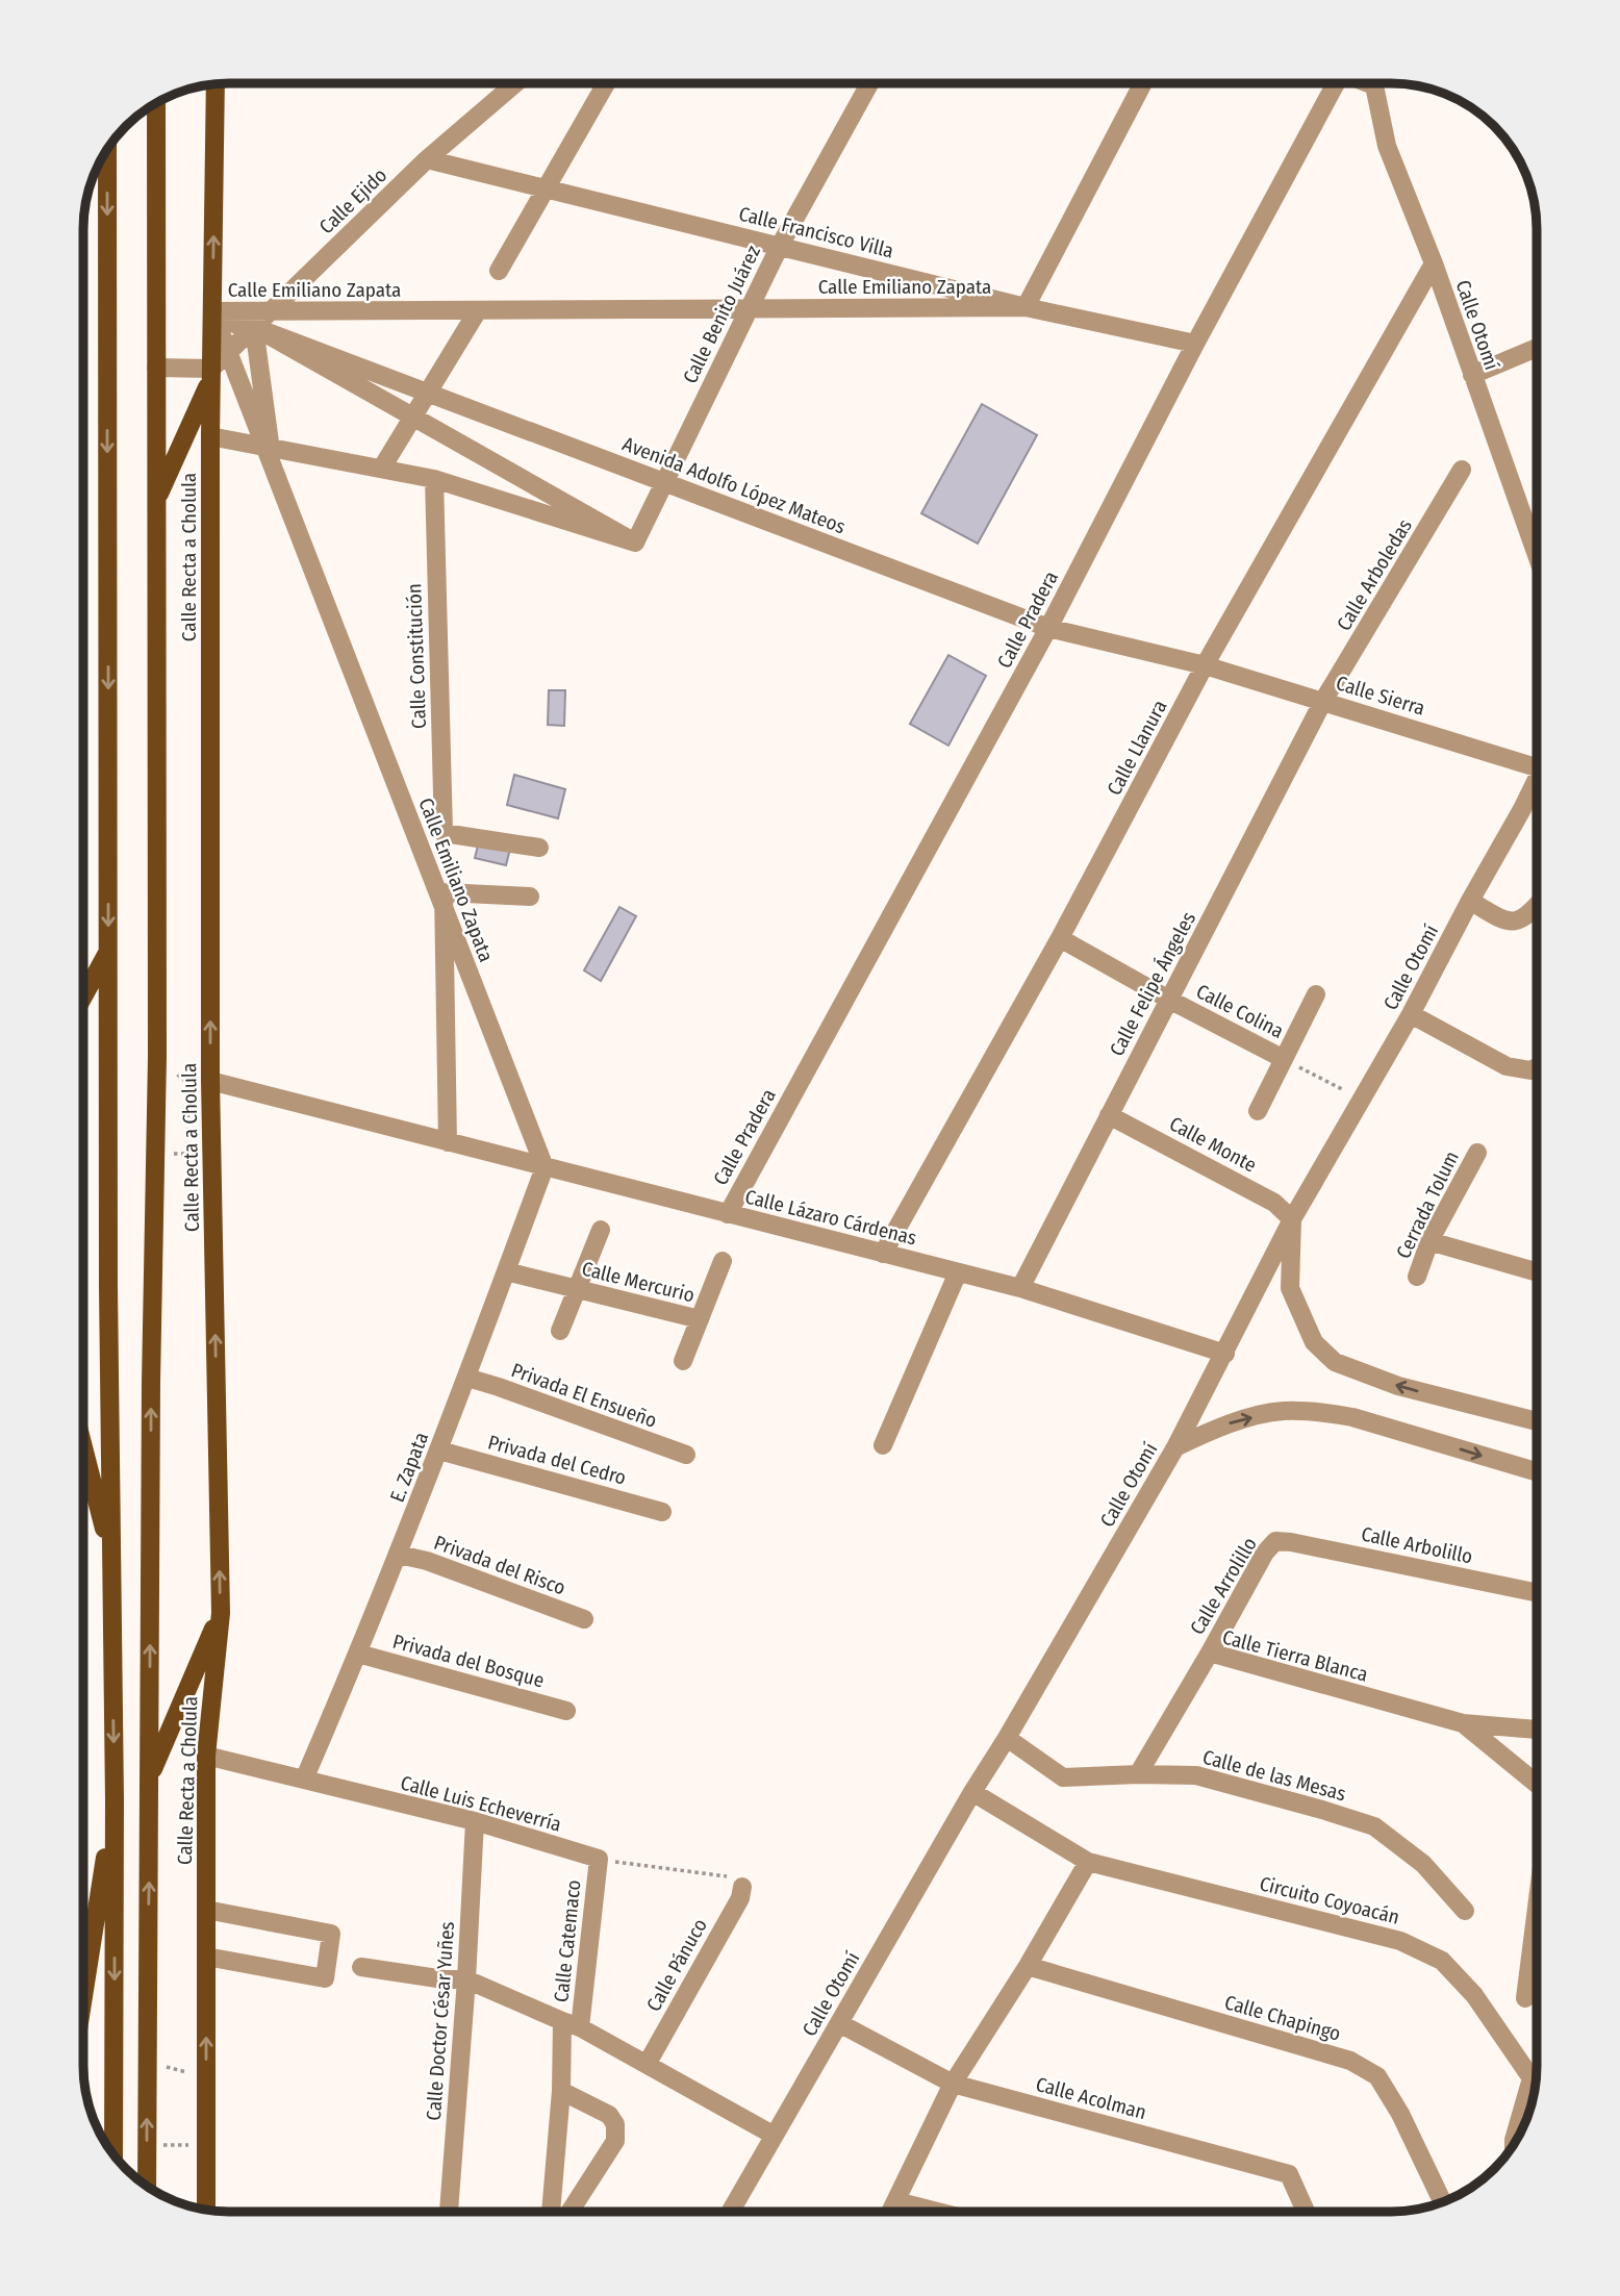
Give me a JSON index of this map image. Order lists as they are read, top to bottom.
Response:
{
  "streets": {
    "main road": ["Calle Recta a Cholula"],
    "street": [
      "Calle Ejido",
      "Calle Francisco Villa",
      "Calle Emiliano Zapata",
      "Calle Benito Juárez",
      "Calle Otomí",
      "Avenida Adolfo López Mateos",
      "Calle Arboledas",
      "Calle Pradera",
      "Calle Constitución",
      "Calle Sierra",
      "Calle Llanura",
      "Calle Felipe Ángeles",
      "Calle Colina",
      "Calle Monte",
      "Cerrada Tolum",
      "Calle Lázaro Cárdenas",
      "Calle Mercurio",
      "Privada El Ensueño",
      "Privada del Cedro",
      "E. Zapata",
      "Calle Arbolillo",
      "Privada del Risco",
      "Calle Arrolillo",
      "Calle Tierra Blanca",
      "Privada del Bosque",
      "Calle de las Mesas",
      "Calle Luis Echeverría",
      "Circuito Coyoacán",
      "Calle Catemaco",
      "Calle Pánuco",
      "Calle Chapingo",
      "Calle Doctor César Yuñes",
      "Calle Acolman"
    ]
  },
  "crossings": [
    ["Calle Ejido", "Calle Francisco Villa"],
    ["Calle Ejido", "Calle Emiliano Zapata"],
    ["Calle Ejido", "Avenida Adolfo López Mateos"],
    ["Calle Ejido", "Calle Recta a Cholula"],
    ["Calle Francisco Villa", "Calle Emiliano Zapata"],
    ["Calle Francisco Villa", "Calle Benito Juárez"],
    ["Calle Francisco Villa", "Calle Pradera"],
    ["Calle Emiliano Zapata", "Calle Benito Juárez"],
    ["Calle Emiliano Zapata", "Avenida Adolfo López Mateos"],
    ["Calle Emiliano Zapata", "Calle Recta a Cholula"],
    ["Calle Emiliano Zapata", "Calle Lázaro Cárdenas"],
    ["Calle Emiliano Zapata", "E. Zapata"],
    ["Calle Benito Juárez", "Avenida Adolfo López Mateos"],
    ["Calle Otomí", "Calle Llanura"],
    ["Calle Otomí", "Calle Colina"],
    ["Calle Otomí", "Calle Monte"],
    ["Calle Otomí", "Calle Lázaro Cárdenas"],
    ["Calle Otomí", "Calle de las Mesas"],
    ["Calle Otomí", "Circuito Coyoacán"],
    ["Calle Otomí", "Calle Acolman"],
    ["Avenida Adolfo López Mateos", "Calle Recta a Cholula"],
    ["Avenida Adolfo López Mateos", "Calle Pradera"],
    ["Avenida Adolfo López Mateos", "Calle Sierra"],
    ["Avenida Adolfo López Mateos", "Calle Llanura"],
    ["Calle Recta a Cholula", "Calle Lázaro Cárdenas"],
    ["Calle Recta a Cholula", "Calle Luis Echeverría"],
    ["Calle Arboledas", "Calle Sierra"],
    ["Calle Arboledas", "Calle Felipe Ángeles"],
    ["Calle Pradera", "Calle Lázaro Cárdenas"],
    ["Calle Sierra", "Calle Llanura"],
    ["Calle Sierra", "Calle Felipe Ángeles"],
    ["Calle Llanura", "Calle Colina"],
    ["Calle Llanura", "Calle Lázaro Cárdenas"],
    ["Calle Felipe Ángeles", "Calle Colina"],
    ["Calle Felipe Ángeles", "Calle Monte"],
    ["Calle Felipe Ángeles", "Calle Lázaro Cárdenas"],
    ["Calle Lázaro Cárdenas", "E. Zapata"],
    ["Calle Mercurio", "E. Zapata"],
    ["Privada El Ensueño", "E. Zapata"],
    ["Privada del Cedro", "E. Zapata"],
    ["E. Zapata", "Privada del Risco"],
    ["E. Zapata", "Privada del Bosque"],
    ["E. Zapata", "Calle Luis Echeverría"],
    ["Calle Arbolillo", "Calle Arrolillo"],
    ["Calle Arrolillo", "Calle Tierra Blanca"],
    ["Calle Tierra Blanca", "Calle de las Mesas"],
    ["Calle Luis Echeverría", "Calle Catemaco"],
    ["Calle Luis Echeverría", "Calle Doctor César Yuñes"]
  ]
}
